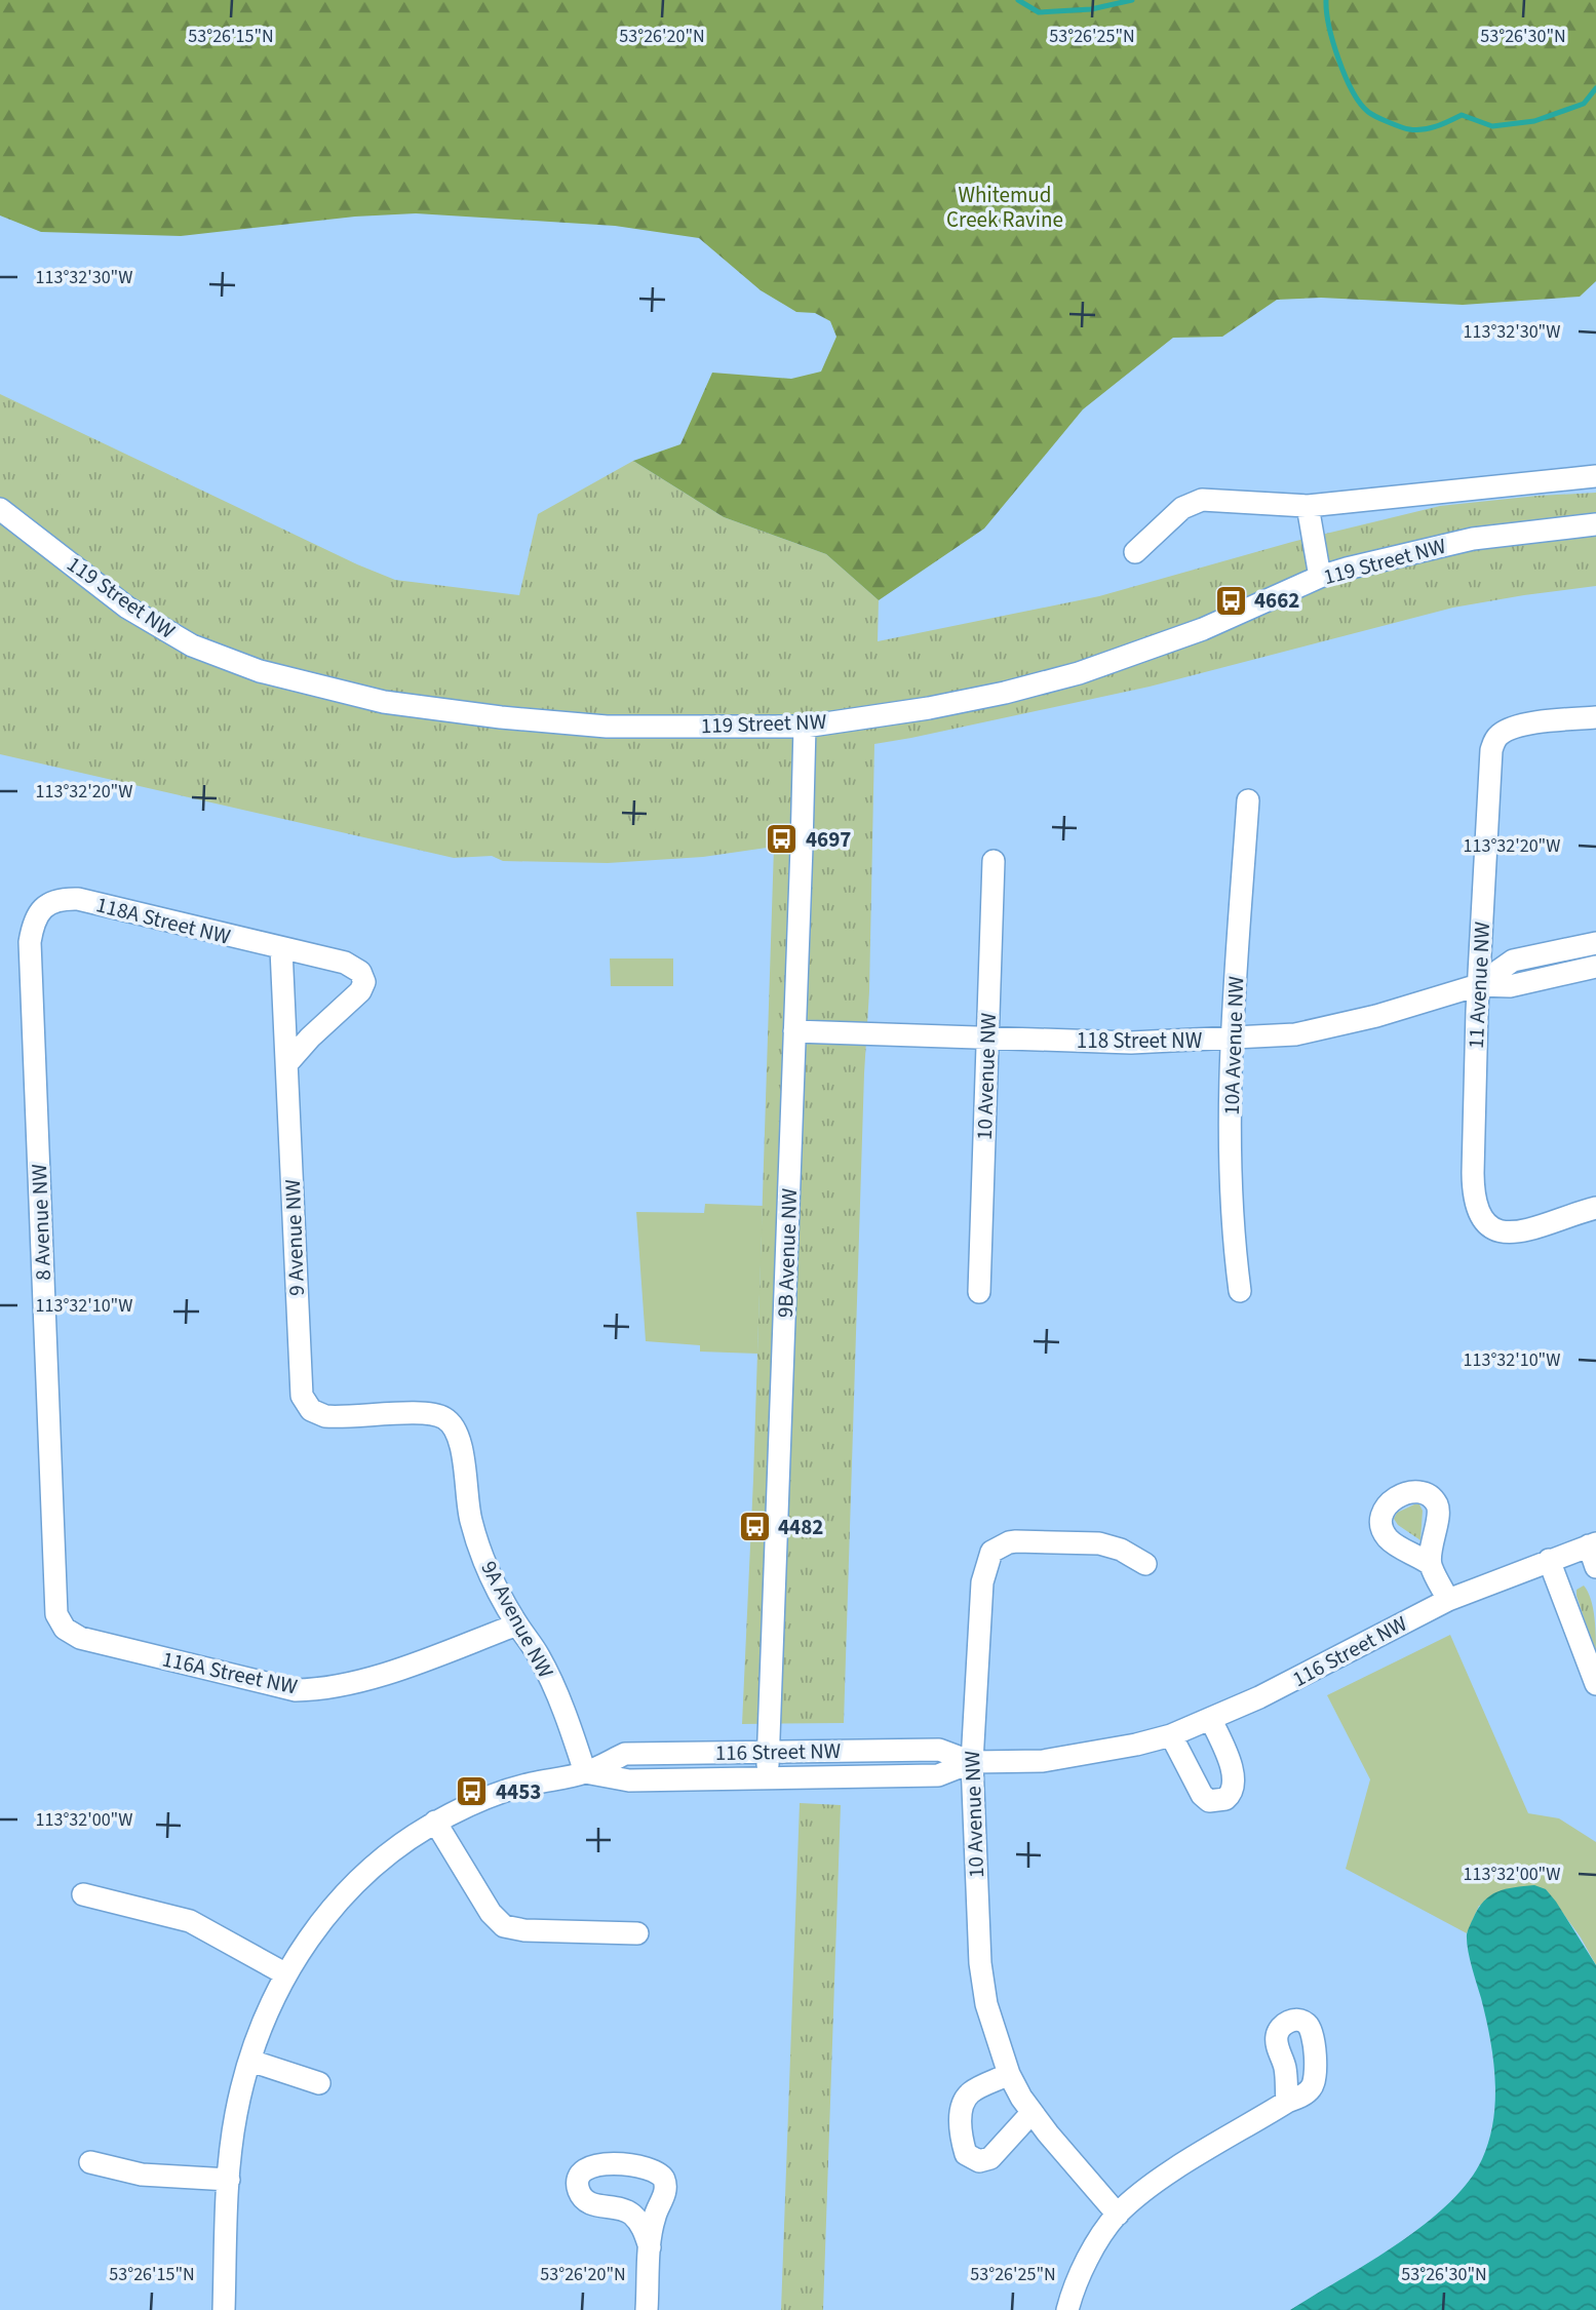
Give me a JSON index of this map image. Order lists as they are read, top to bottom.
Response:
{
  "streets": {
    "street": [
      "119 Street NW",
      "118A Street NW",
      "11 Avenue NW",
      "118 Street NW",
      "10A Avenue NW",
      "10 Avenue NW",
      "8 Avenue NW",
      "9 Avenue NW",
      "9B Avenue NW",
      "9A Avenue NW",
      "116 Street NW",
      "116A Street NW"
    ]
  },
  "crossings": [
    ["119 Street NW", "9B Avenue NW"],
    ["118A Street NW", "8 Avenue NW"],
    ["118A Street NW", "9 Avenue NW"],
    ["11 Avenue NW", "118 Street NW"],
    ["118 Street NW", "10A Avenue NW"],
    ["118 Street NW", "10 Avenue NW"],
    ["118 Street NW", "9B Avenue NW"],
    ["10 Avenue NW", "116 Street NW"],
    ["8 Avenue NW", "116A Street NW"],
    ["9 Avenue NW", "9A Avenue NW"],
    ["9B Avenue NW", "116 Street NW"],
    ["9A Avenue NW", "116 Street NW"],
    ["9A Avenue NW", "116A Street NW"]
  ],
  "parks": ["Whitemud Creek Ravine"],
  "places": {
    "bus stop": [
      "4662",
      "4697",
      "4482",
      "4453"
    ]
  },
  "coordinates": [
    "53°26'15\"N",
    "53°26'20\"N",
    "53°26'25\"N",
    "53°26'30\"N",
    "113°32'30\"W",
    "113°32'20\"W",
    "113°32'10\"W",
    "113°32'00\"W"
  ]
}
